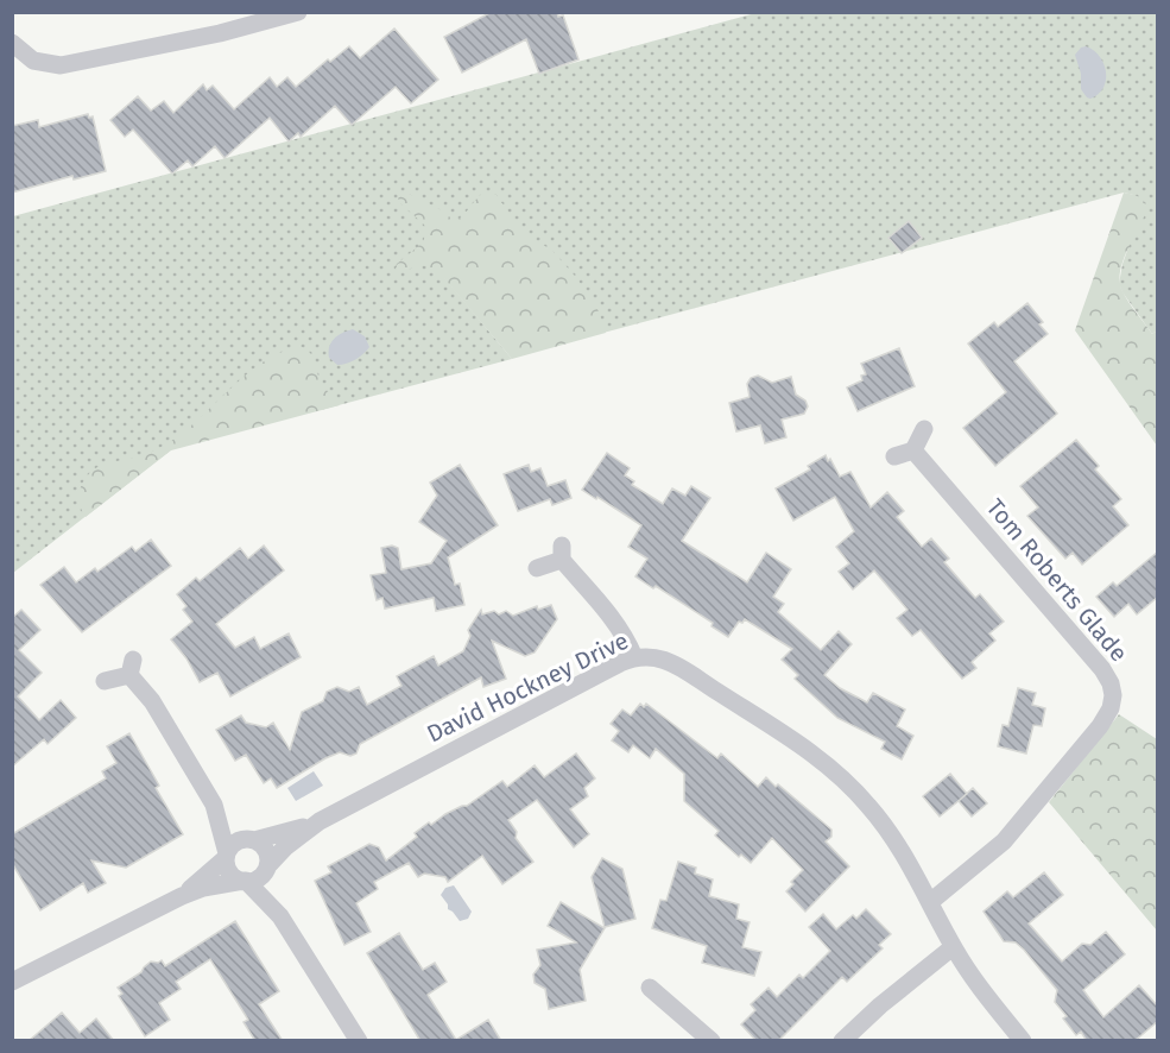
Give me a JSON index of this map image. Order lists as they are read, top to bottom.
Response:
{
  "streets": {
    "street": ["Tom Roberts Glade", "David Hockney Drive"]
  },
  "crossings": [
    ["Tom Roberts Glade", "David Hockney Drive"]
  ]
}
